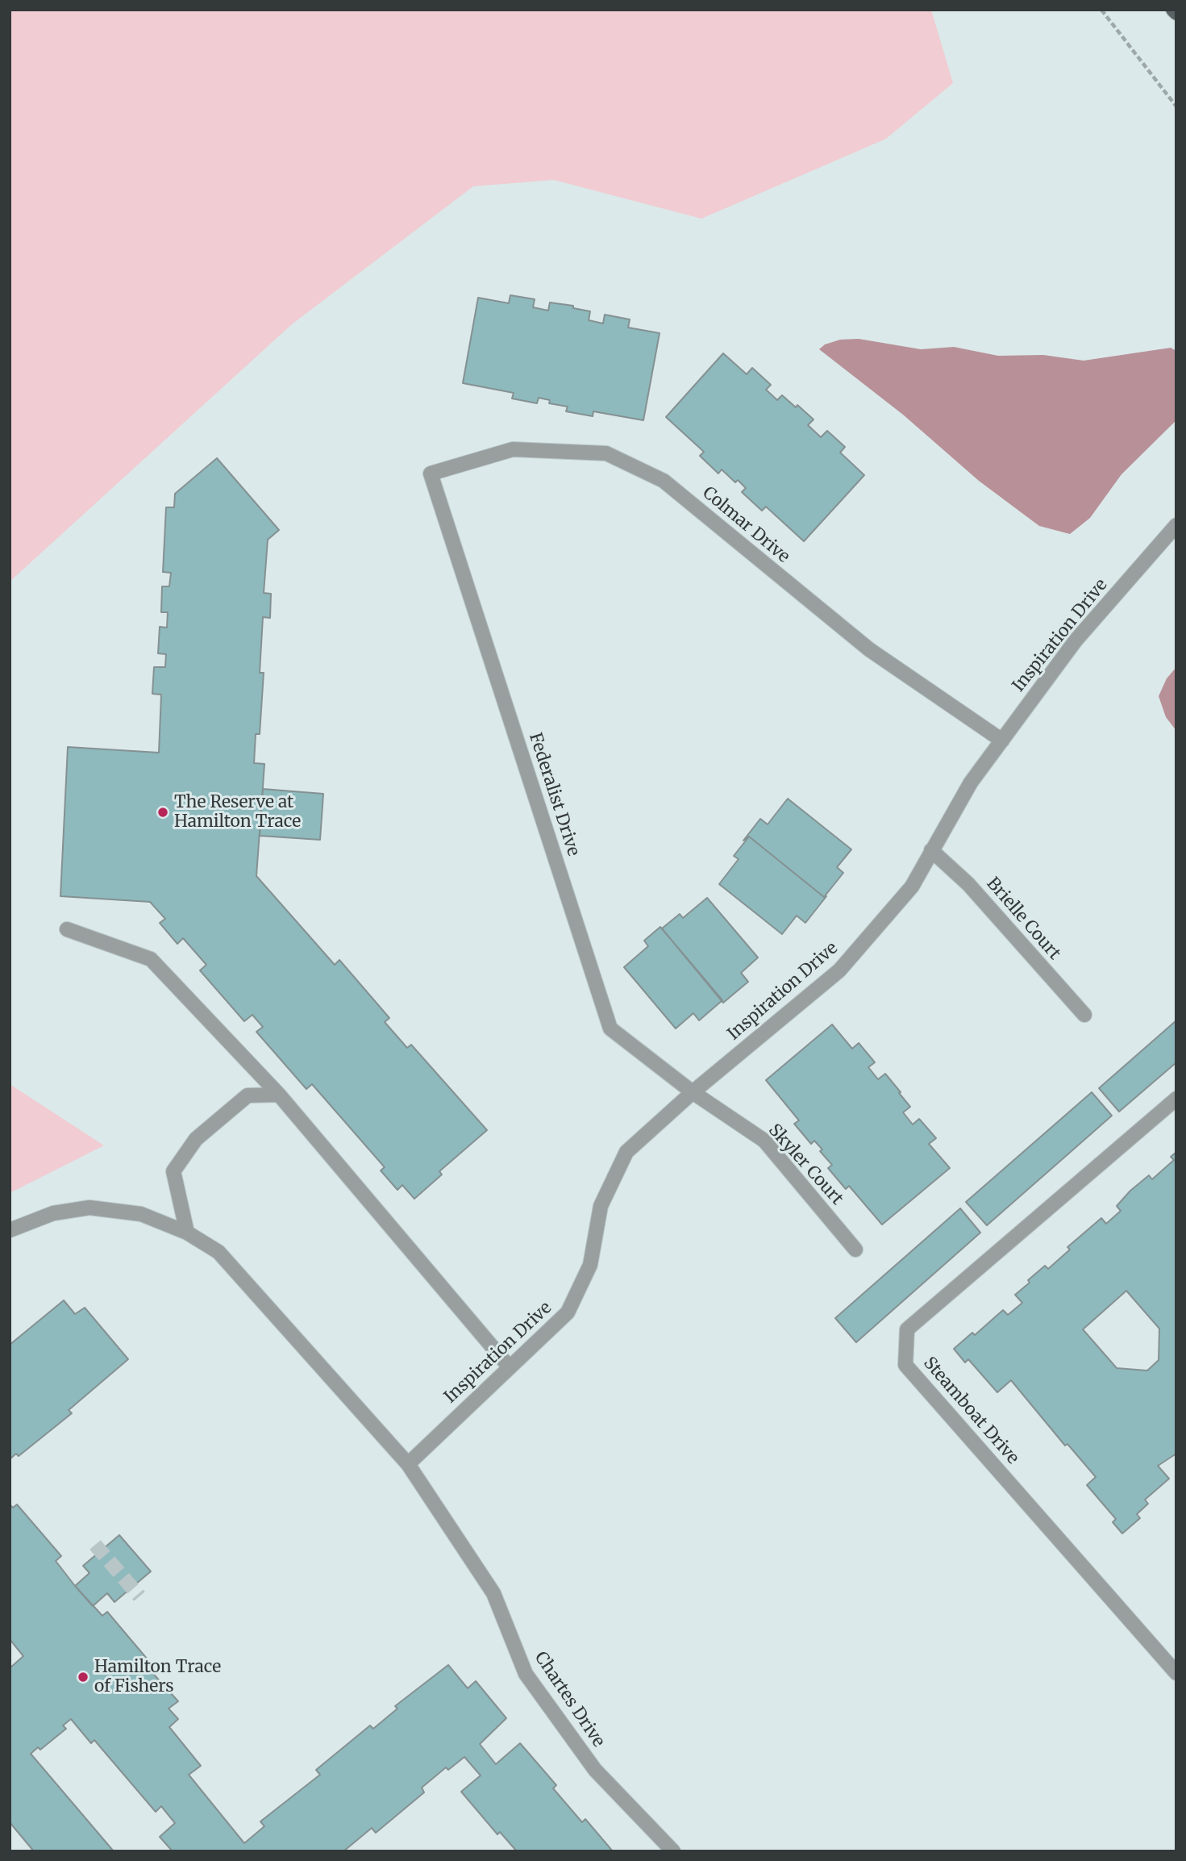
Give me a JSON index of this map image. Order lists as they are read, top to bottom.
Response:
{
  "streets": {
    "street": [
      "Colmar Drive",
      "Inspiration Drive",
      "Federalist Drive",
      "Brielle Court",
      "Skyler Court",
      "Steamboat Drive",
      "Chartes Drive"
    ]
  },
  "crossings": [
    ["Colmar Drive", "Inspiration Drive"],
    ["Colmar Drive", "Federalist Drive"],
    ["Inspiration Drive", "Federalist Drive"],
    ["Inspiration Drive", "Brielle Court"],
    ["Inspiration Drive", "Skyler Court"],
    ["Inspiration Drive", "Chartes Drive"],
    ["Federalist Drive", "Skyler Court"]
  ],
  "places": ["The Reserve at Hamilton Trace", "Hamilton Trace of Fishers"]
}
